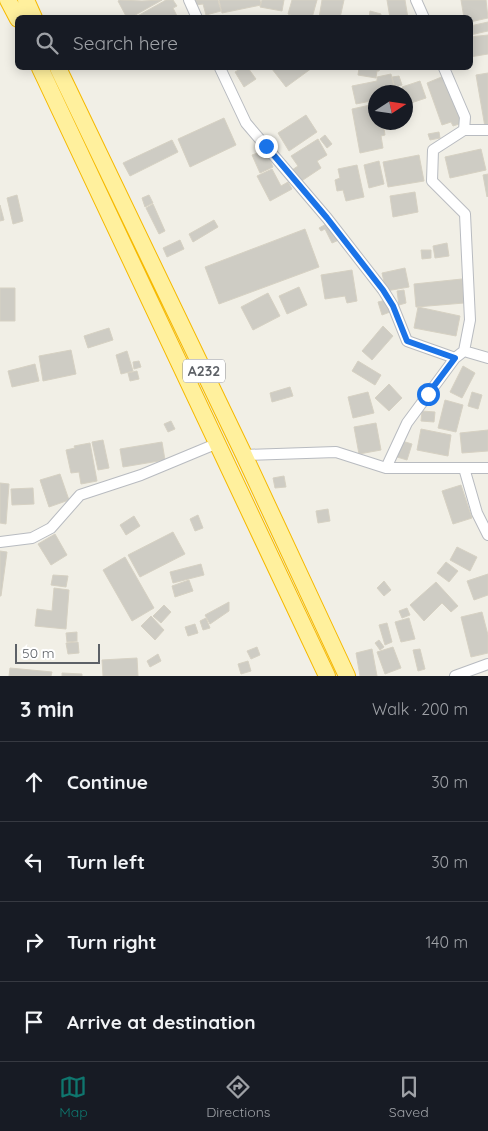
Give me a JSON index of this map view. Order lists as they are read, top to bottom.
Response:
{
  "streets": {
    "highway": ["A232"]
  },
  "scale_bar": "50 m",
  "north": "right",
  "page": {
    "search": "Search here",
    "scale": "50 m",
    "heading": ["3 min", "Walk · 200 m"],
    "list": [
      ["Continue", "30 m"],
      ["Turn left", "30 m"],
      ["Turn right", "140 m"],
      "Arrive at destination"
    ],
    "nav": ["Map", "Directions", "Saved"]
  }
}
